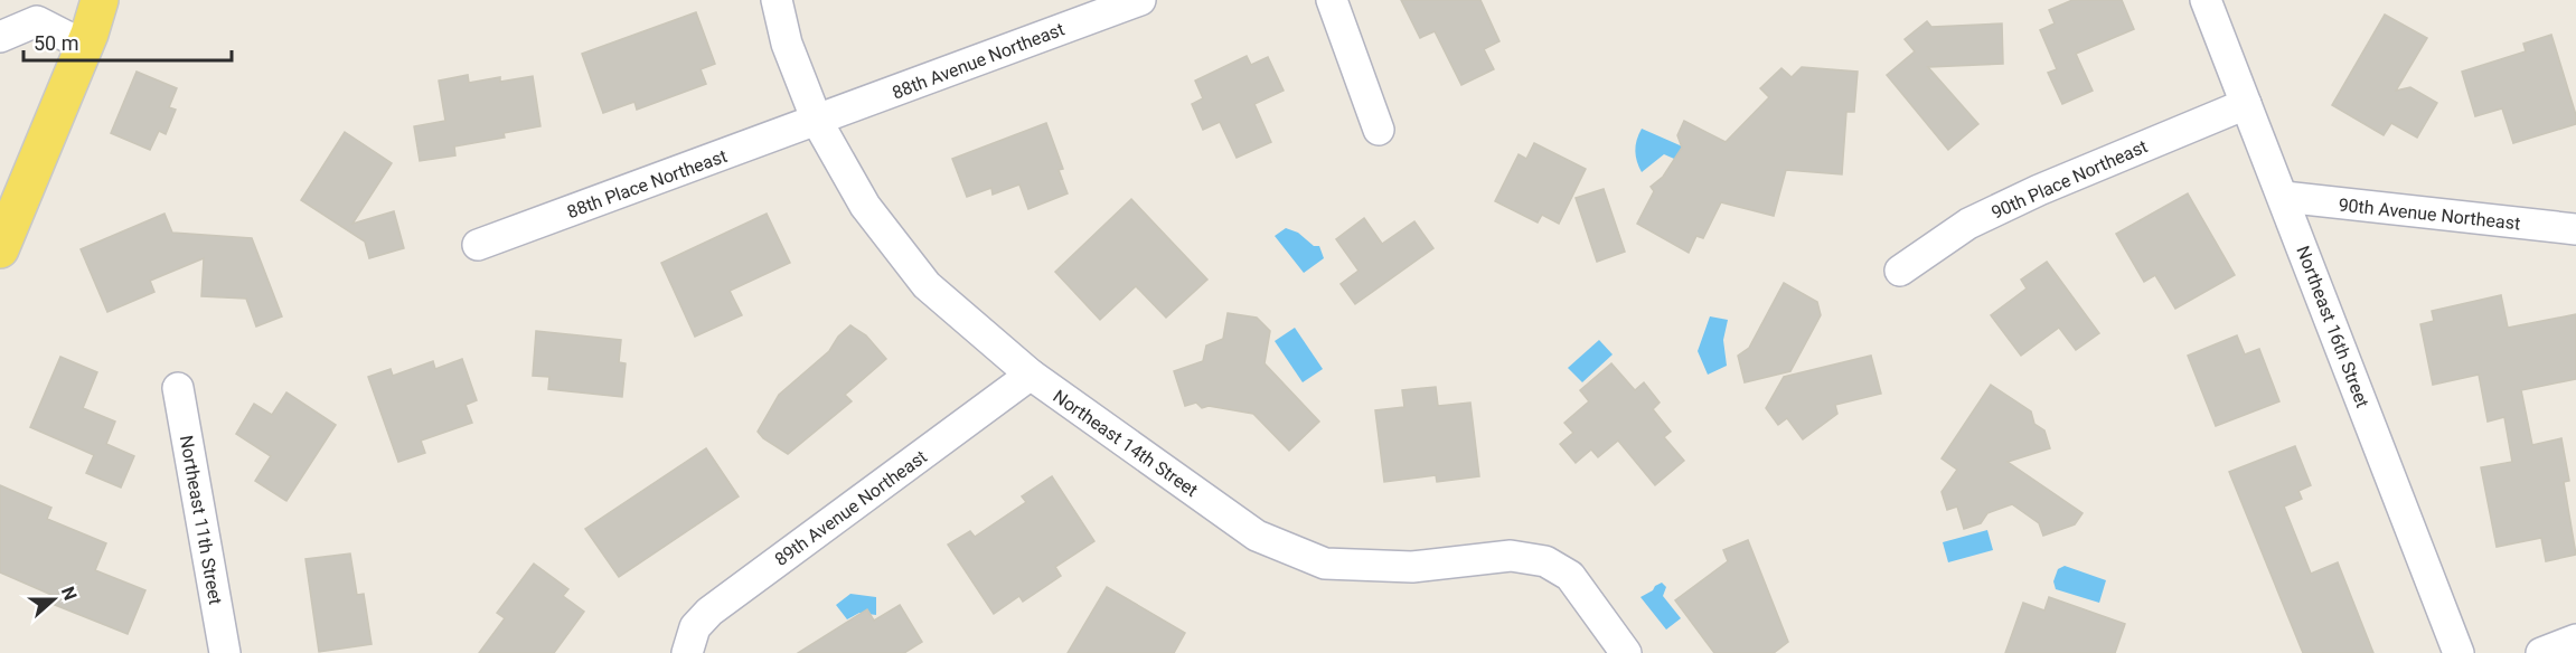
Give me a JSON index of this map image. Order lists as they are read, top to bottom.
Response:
{
  "streets": {
    "street": [
      "88th Avenue Northeast",
      "90th Place Northeast",
      "88th Place Northeast",
      "90th Avenue Northeast",
      "Northeast 16th Street",
      "Northeast 14th Street",
      "89th Avenue Northeast",
      "Northeast 11th Street"
    ]
  },
  "crossings": [
    ["88th Avenue Northeast", "88th Place Northeast"],
    ["88th Avenue Northeast", "Northeast 14th Street"],
    ["90th Place Northeast", "Northeast 16th Street"],
    ["88th Place Northeast", "Northeast 14th Street"],
    ["90th Avenue Northeast", "Northeast 16th Street"],
    ["Northeast 14th Street", "89th Avenue Northeast"]
  ],
  "scale_bar": "50 m",
  "north": "right"
}
